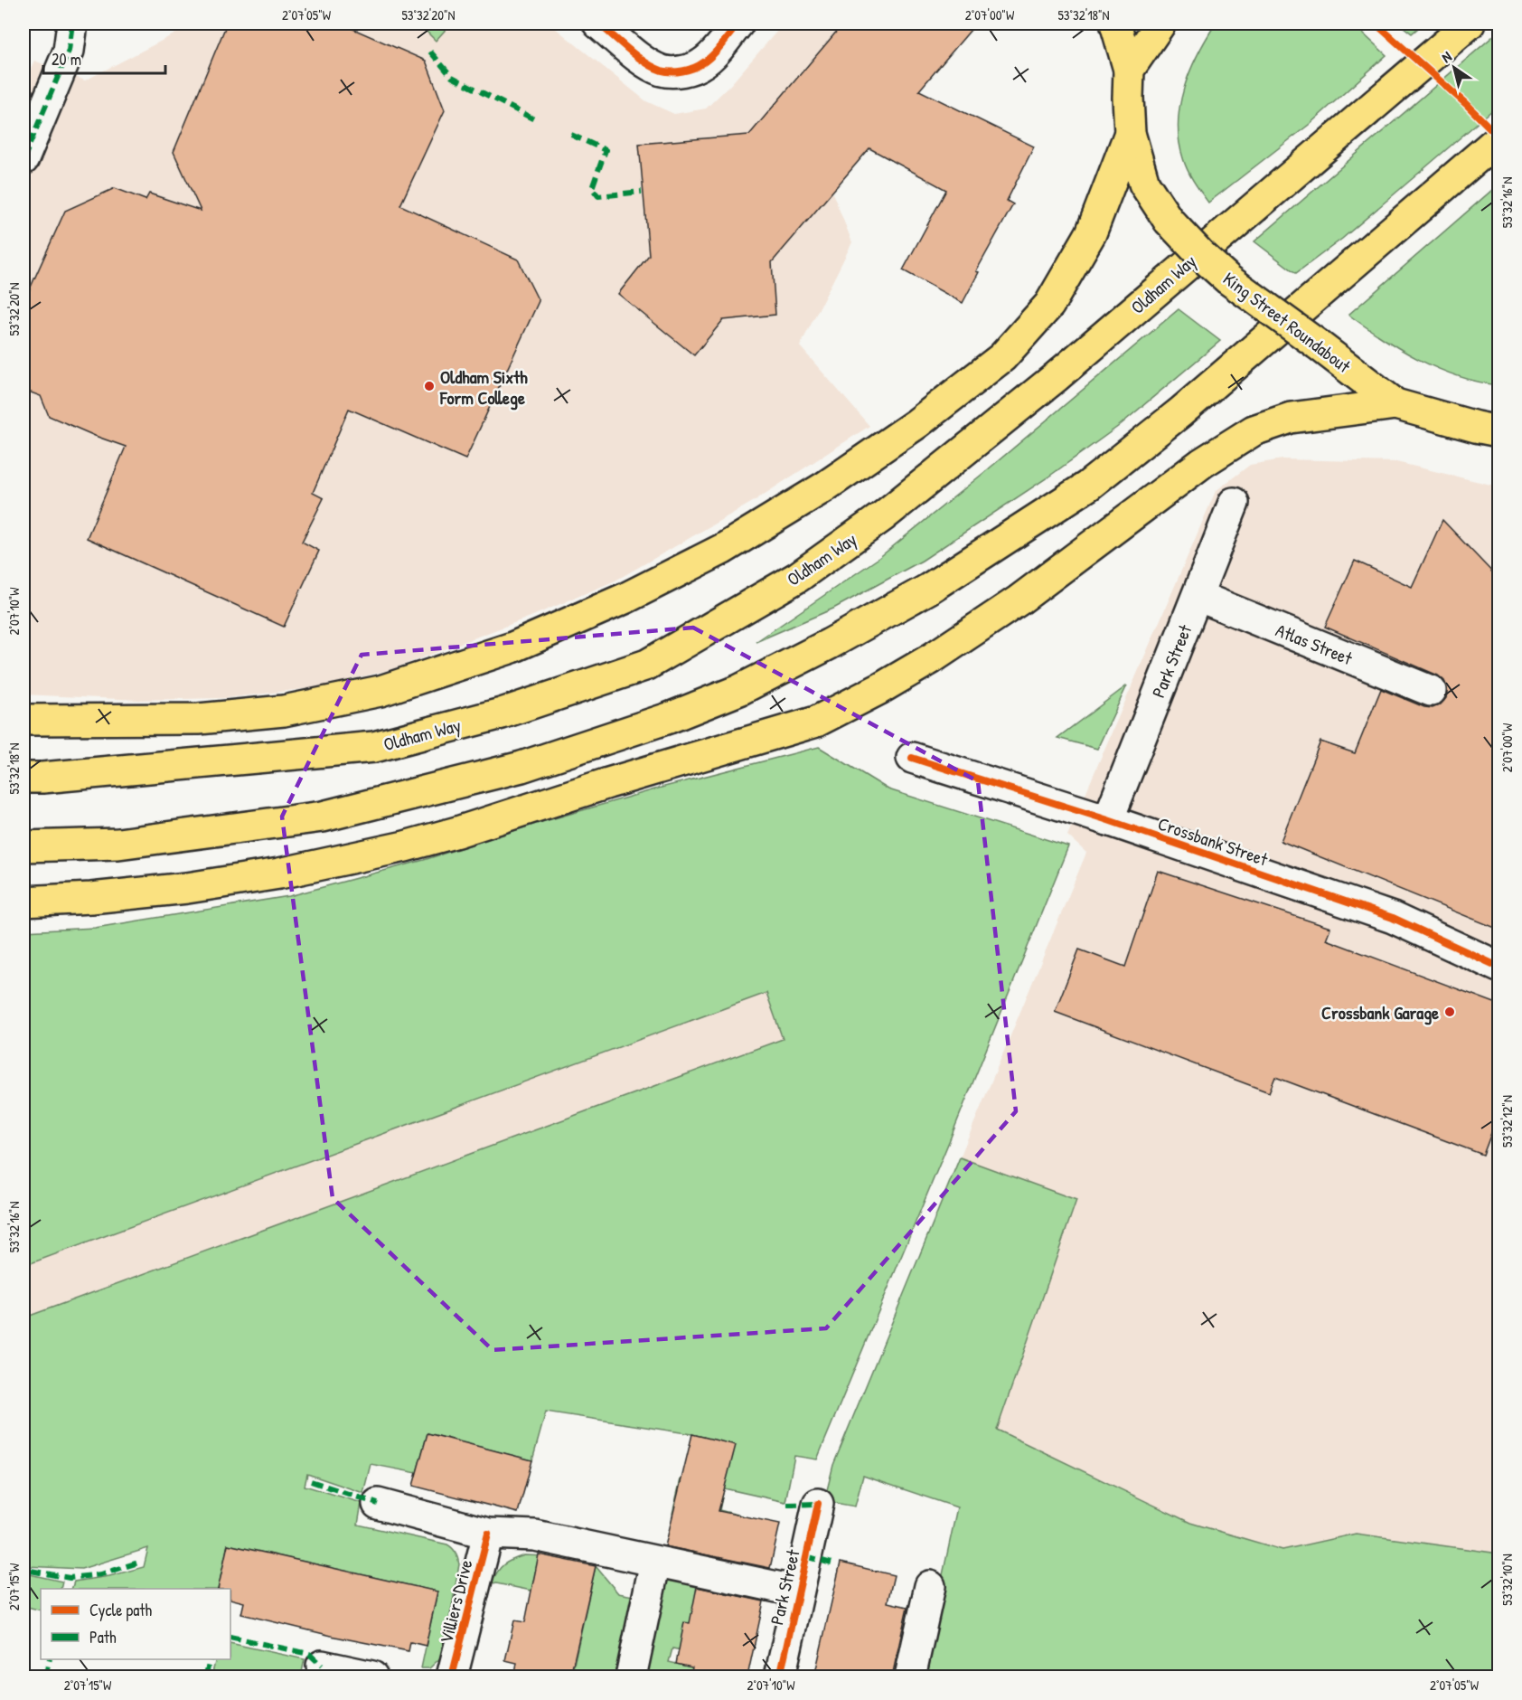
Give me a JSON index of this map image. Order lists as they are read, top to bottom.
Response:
{
  "streets": {
    "main road": ["Oldham Way", "King Street Roundabout"],
    "street": [
      "Atlas Street",
      "Park Street",
      "Crossbank Street",
      "Villiers Drive"
    ]
  },
  "crossings": [
    ["Atlas Street", "Park Street"],
    ["Park Street", "Crossbank Street"]
  ],
  "places": ["Oldham Sixth Form College", "Crossbank Garage"],
  "legend": ["Cycle path", "Path"],
  "scale_bar": "20 m",
  "north": "top left",
  "coordinates": [
    "2°07'05\"W",
    "53°32'20\"N",
    "2°07'00\"W",
    "53°32'18\"N",
    "53°32'16\"N",
    "2°07'10\"W",
    "53°32'12\"N",
    "53°32'10\"N",
    "2°07'15\"W"
  ]
}
